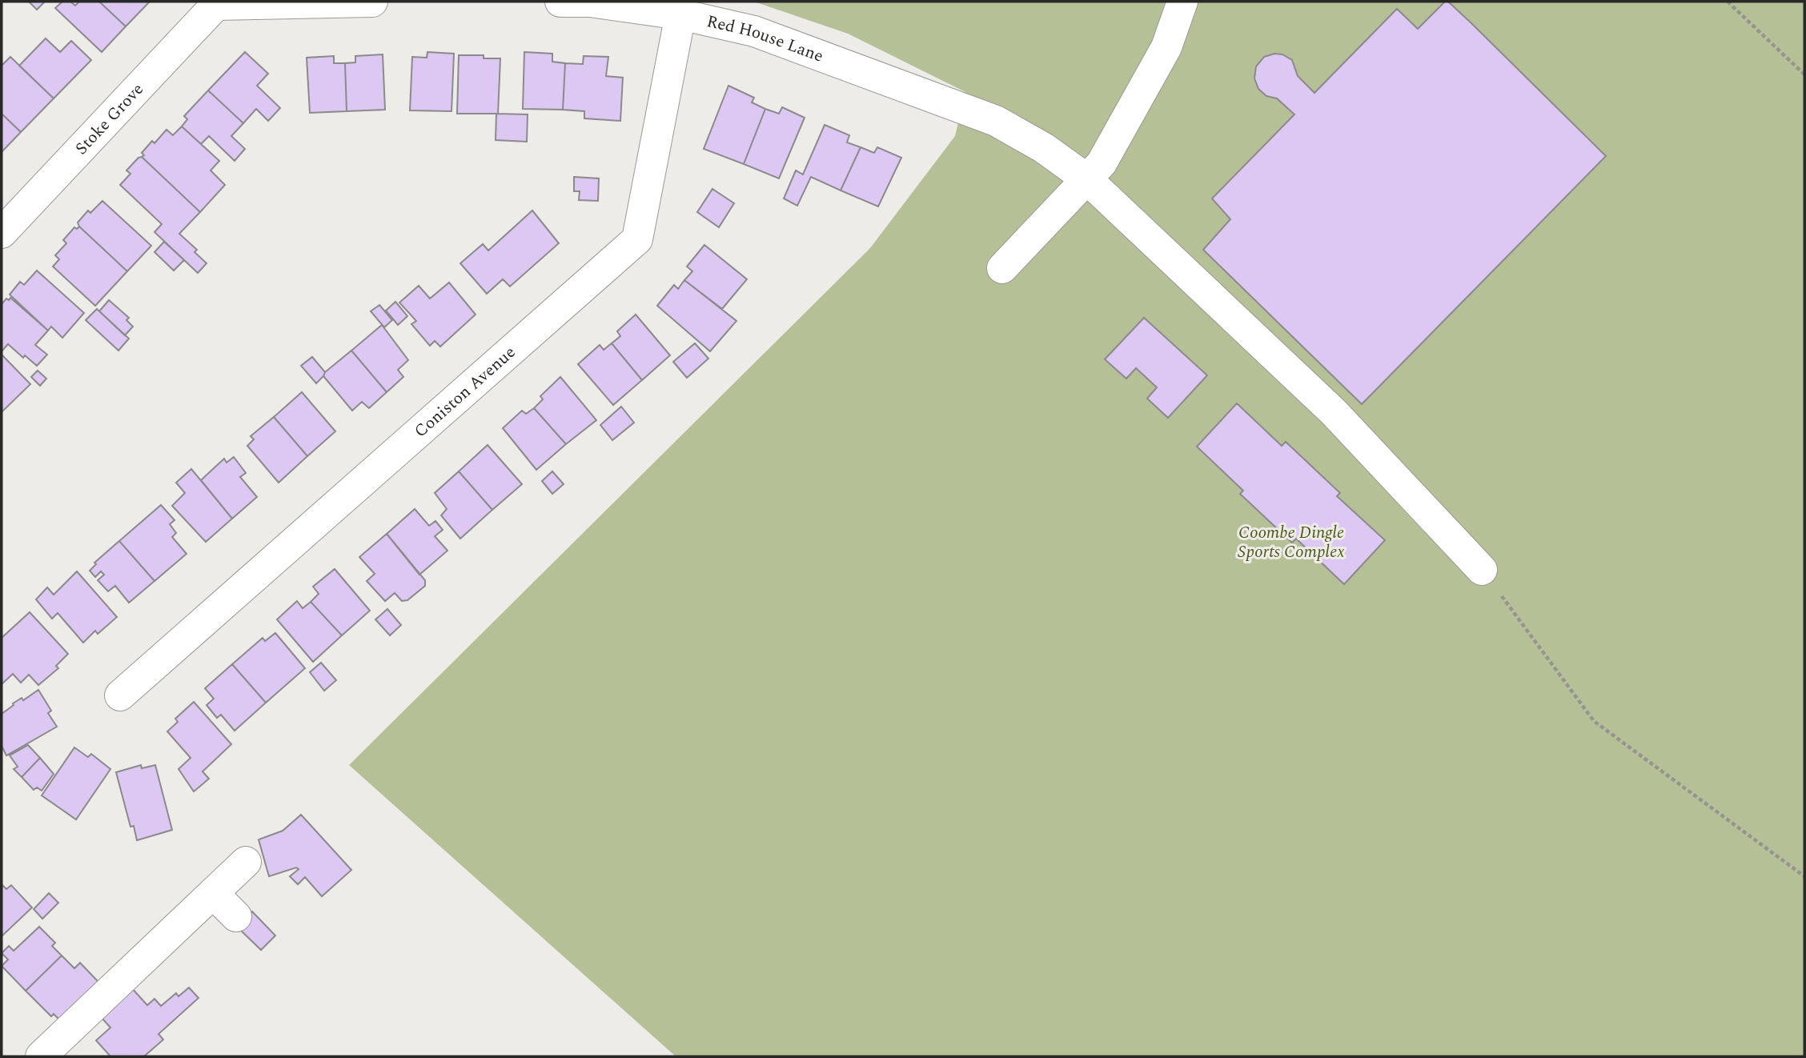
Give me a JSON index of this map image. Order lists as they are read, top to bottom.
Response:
{
  "streets": {
    "street": ["Red House Lane", "Stoke Grove", "Coniston Avenue"]
  },
  "crossings": [
    ["Red House Lane", "Coniston Avenue"]
  ],
  "parks": ["Coombe Dingle Sports Complex"]
}
